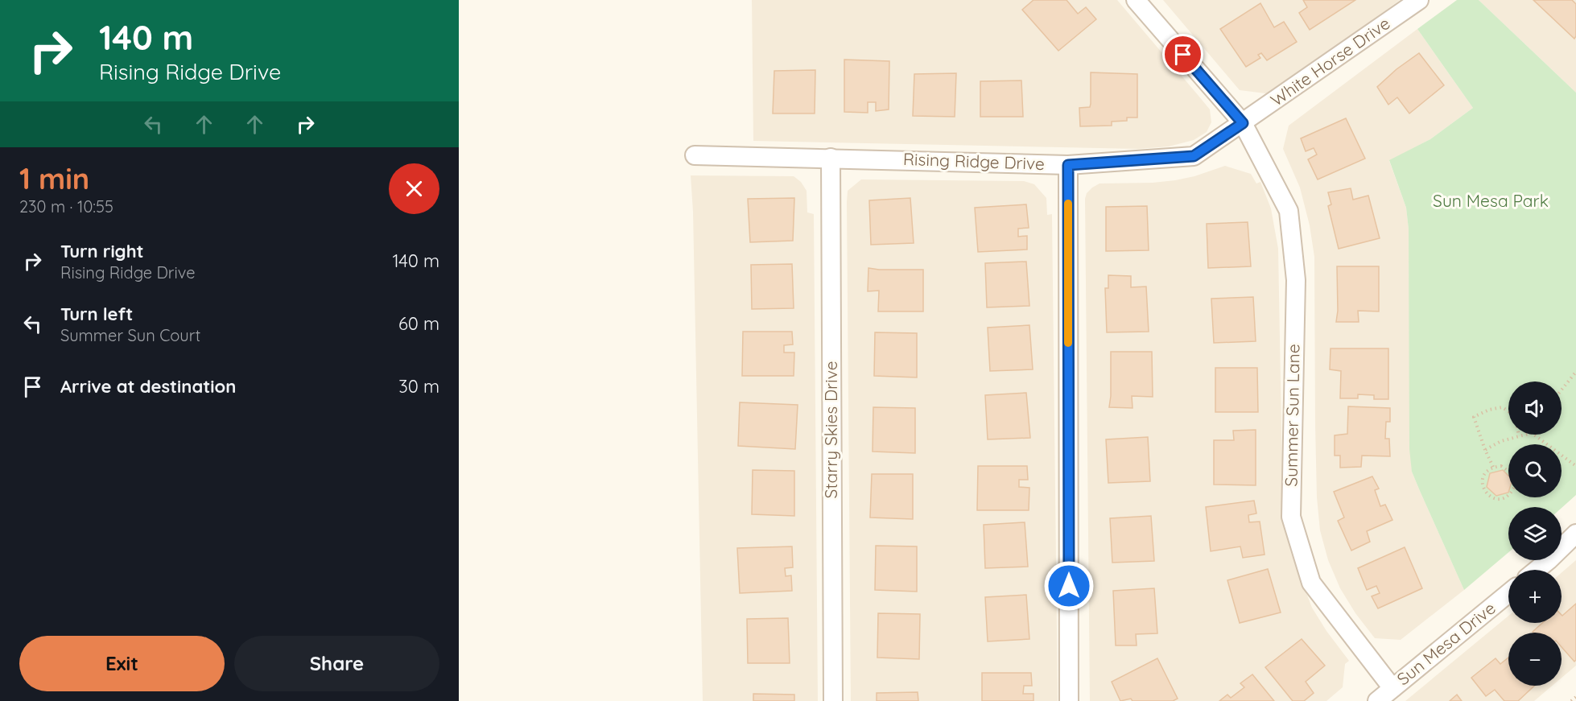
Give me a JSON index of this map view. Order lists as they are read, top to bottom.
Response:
{
  "streets": {
    "street": [
      "White Horse Drive",
      "Rising Ridge Drive",
      "Summer Sun Lane",
      "Starry Skies Drive",
      "Sun Mesa Drive"
    ]
  },
  "crossings": [
    ["White Horse Drive", "Rising Ridge Drive"],
    ["White Horse Drive", "Summer Sun Lane"],
    ["Rising Ridge Drive", "Summer Sun Lane"],
    ["Rising Ridge Drive", "Starry Skies Drive"],
    ["Summer Sun Lane", "Sun Mesa Drive"]
  ],
  "parks": ["Sun Mesa Park"],
  "page": {
    "turn": ["140 m", "Rising Ridge Drive"],
    "heading": ["1 min", "230 m · 10:55"],
    "list": [
      {
        "name": "Turn right",
        "note": "Rising Ridge Drive",
        "value": "140 m"
      },
      {
        "name": "Turn left",
        "note": "Summer Sun Court",
        "value": "60 m"
      },
      {
        "name": "Arrive at destination",
        "value": "30 m"
      }
    ],
    "map_buttons": ["+", "−"],
    "buttons": ["Exit", "Share"]
  }
}
